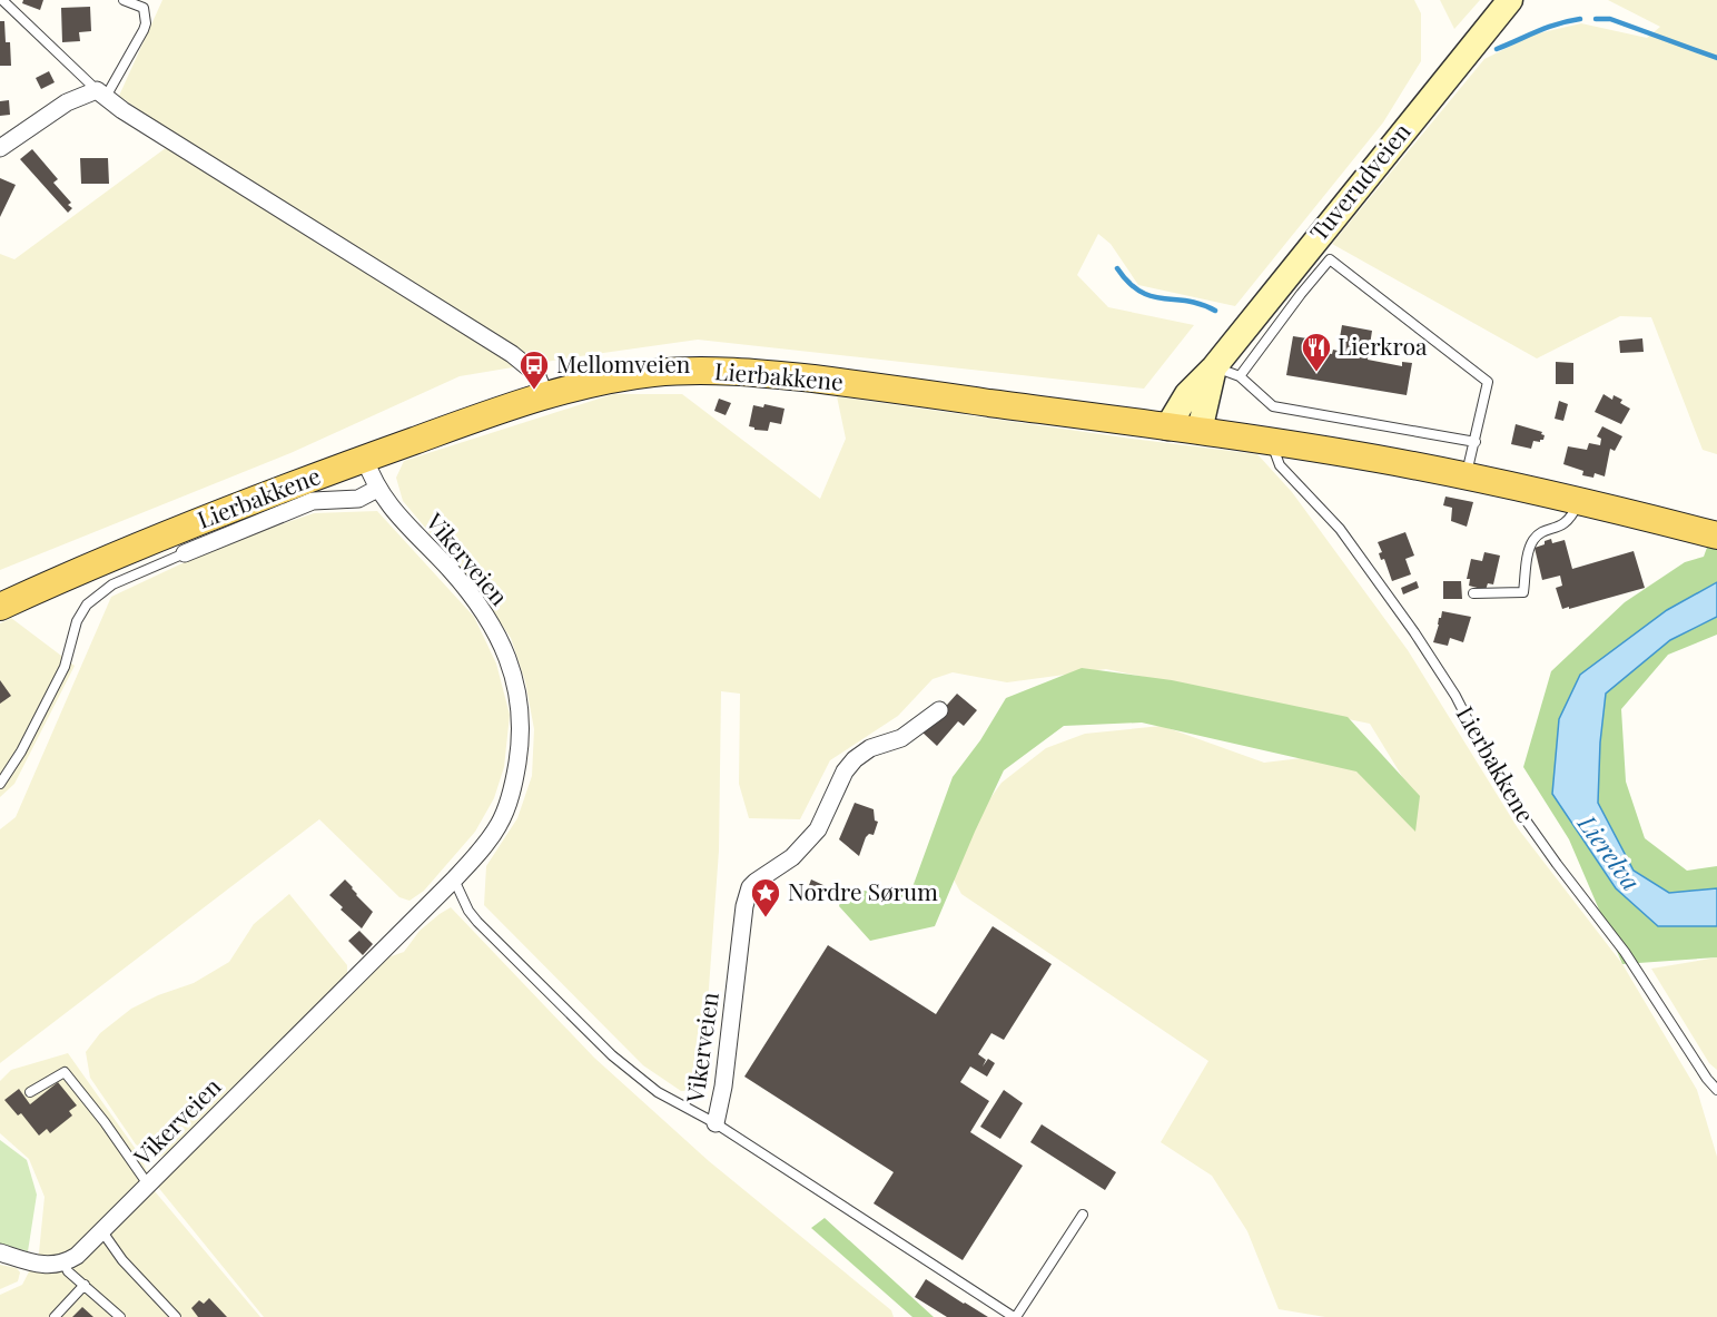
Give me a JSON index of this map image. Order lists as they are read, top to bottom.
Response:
{
  "streets": {
    "main road": ["Tuverudveien", "Lierbakkene"],
    "street": ["Vikerveien"]
  },
  "crossings": [
    ["Tuverudveien", "Lierbakkene"],
    ["Lierbakkene", "Vikerveien"]
  ],
  "water": ["Lierelva"],
  "places": {
    "restaurant": ["Lierkroa"],
    "bus stop": ["Mellomveien"],
    "place": ["Nordre Sørum"]
  }
}
